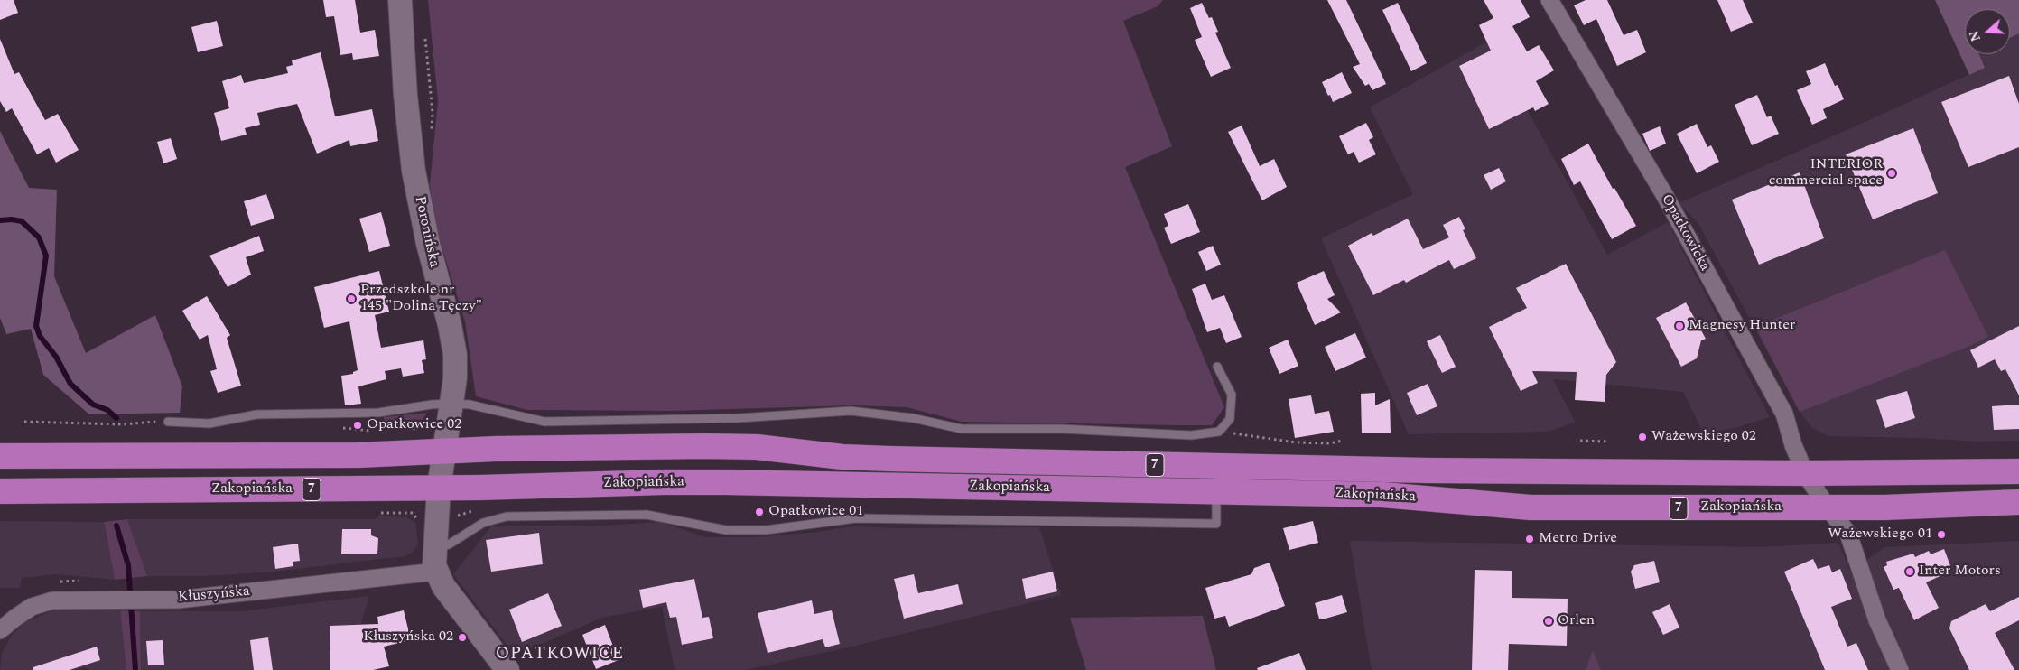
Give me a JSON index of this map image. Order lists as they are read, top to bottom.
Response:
{
  "streets": {
    "highway": ["7", "Zakopiańska"],
    "street": ["Poronińska", "Opatkowicka", "Kłuszyńska"]
  },
  "crossings": [
    ["Poronińska", "Zakopiańska"],
    ["Poronińska", "Kłuszyńska"],
    ["Opatkowicka", "Zakopiańska"]
  ],
  "districts": ["OPATKOWICE"],
  "places": [
    "INTERIOR commercial space",
    "Przedszkole nr 145 \"Dolina Tęczy\"",
    "Magnesy Hunter",
    "Opatkowice 02",
    "Ważewskiego 02",
    "Opatkowice 01",
    "Ważewskiego 01",
    "Metro Drive",
    "Inter Motors",
    "Orlen",
    "Kłuszyńska 02"
  ],
  "north": "left"
}
